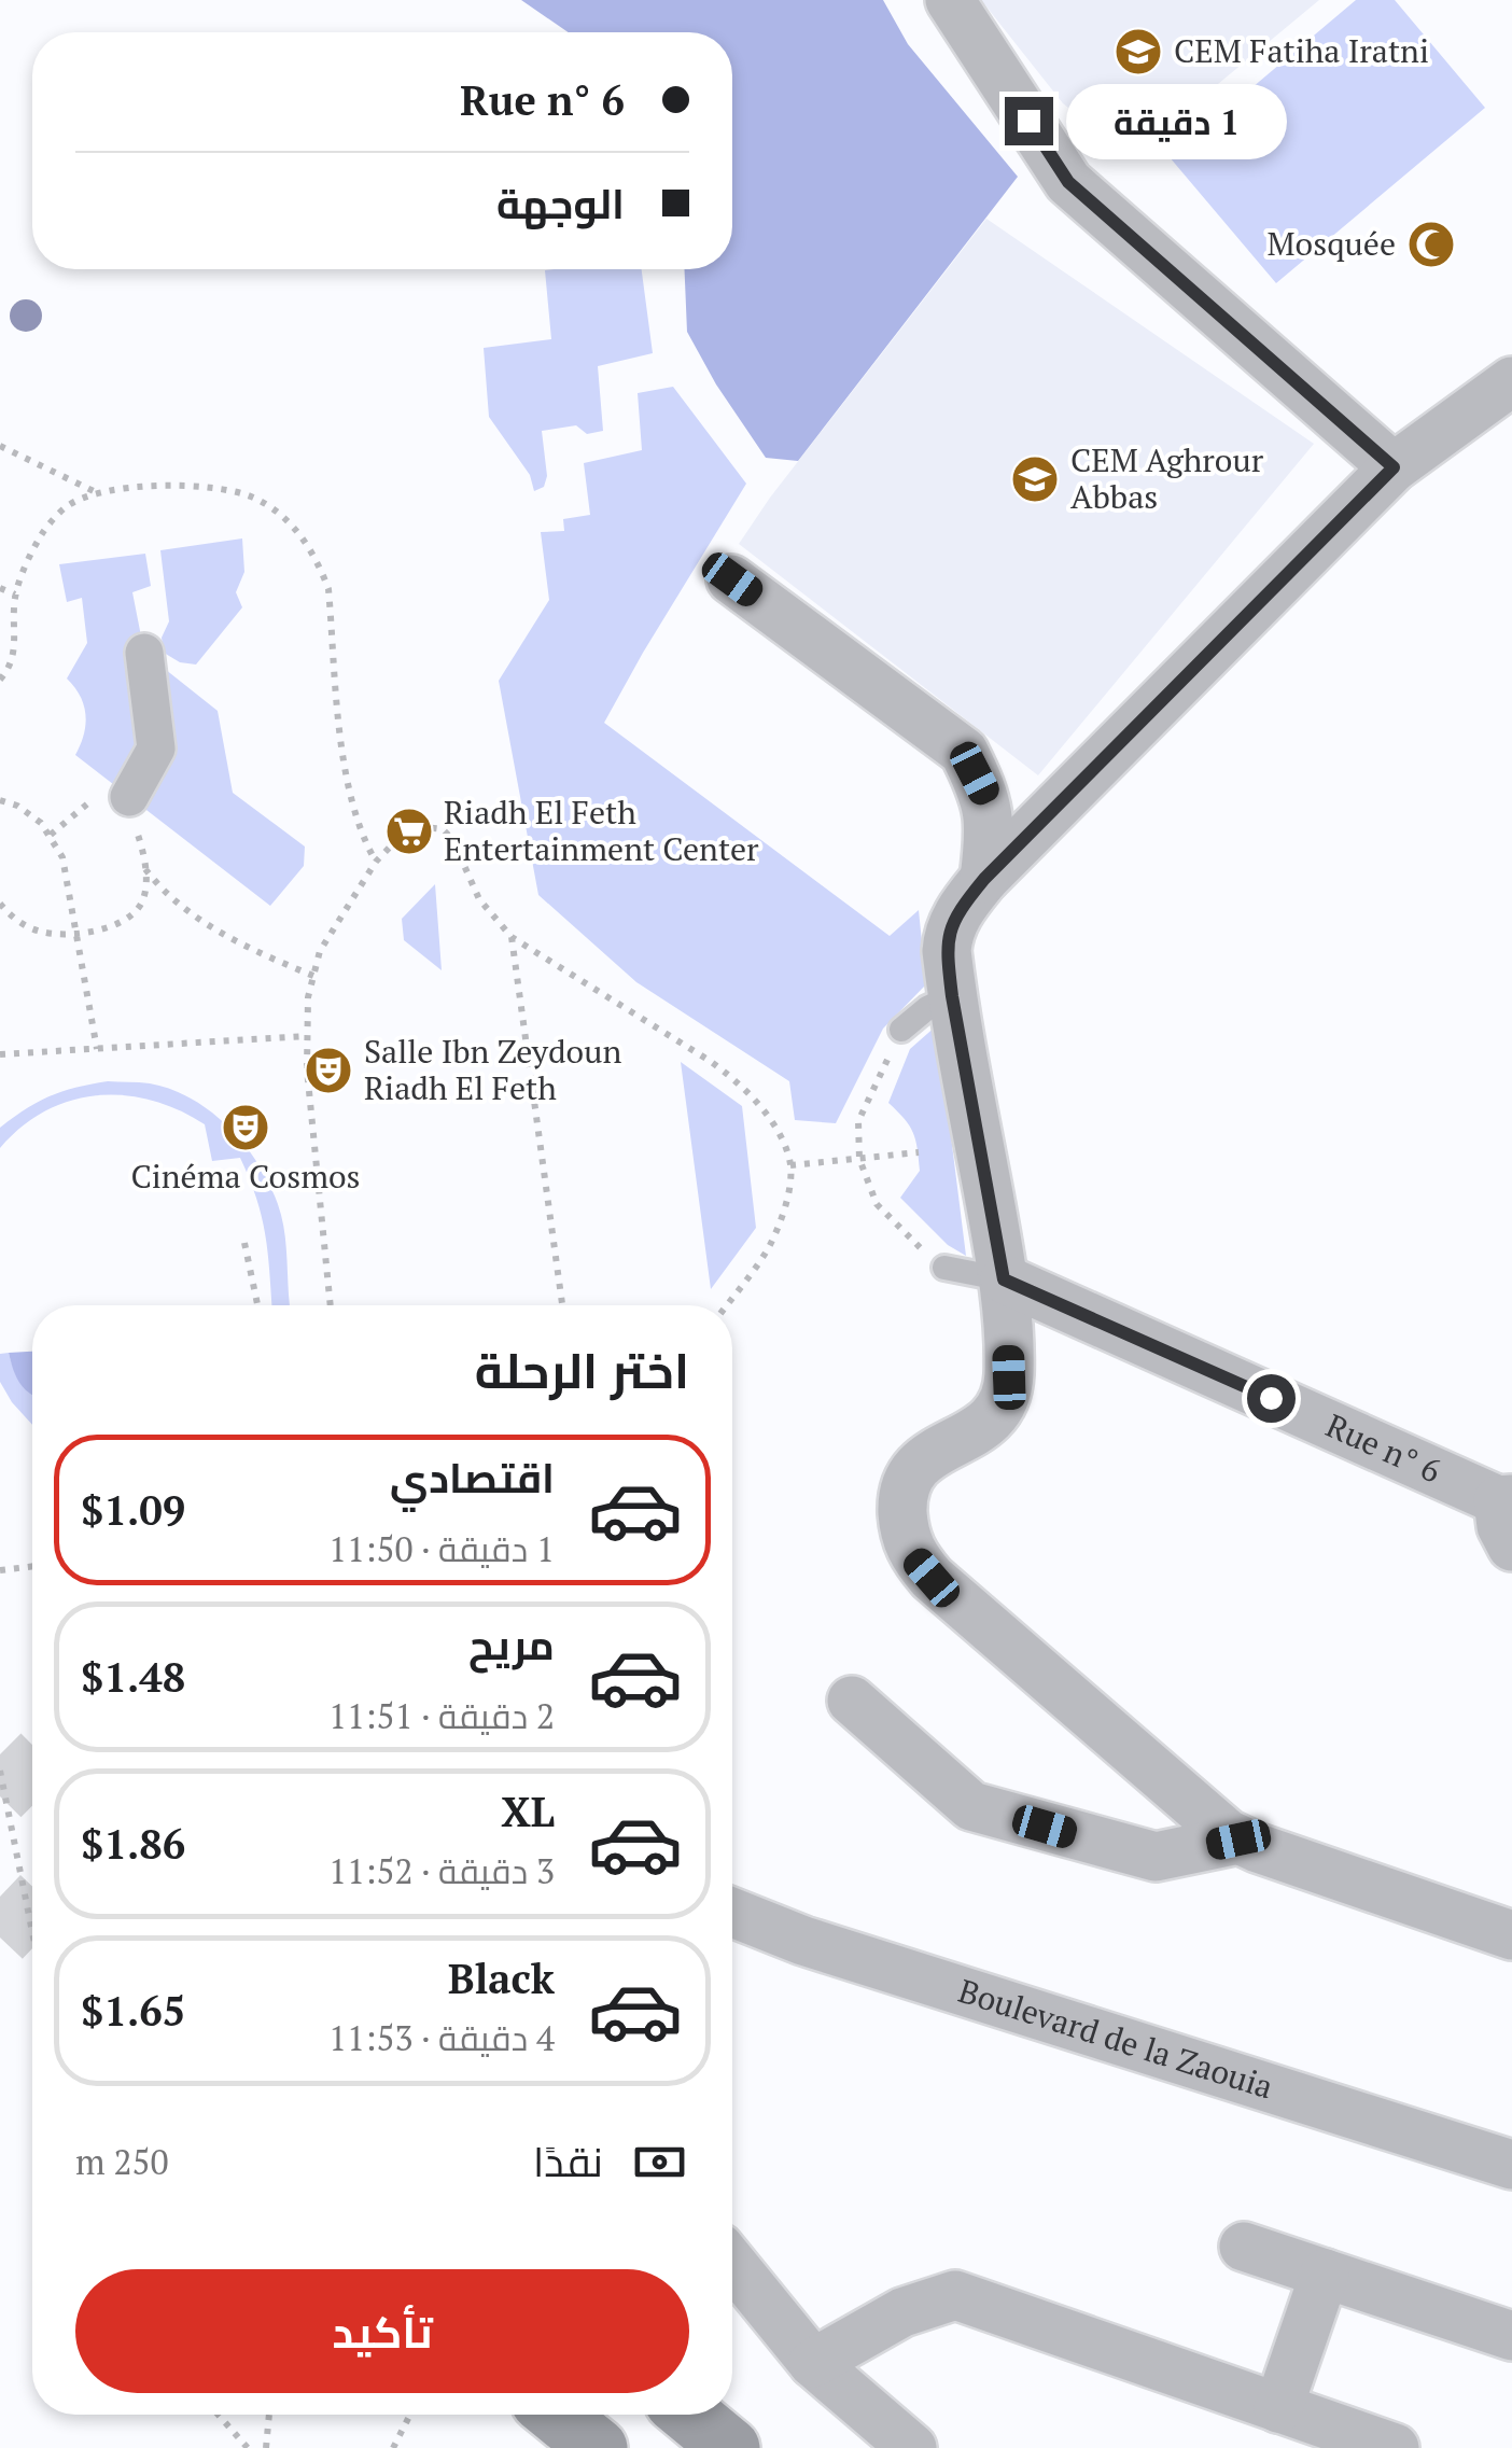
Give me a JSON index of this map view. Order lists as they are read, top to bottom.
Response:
{
  "streets": {
    "street": ["Rue n° 6", "Boulevard de la Zaouia"]
  },
  "places": {
    "school or university": ["CEM Fatiha Iratni", "CEM Aghrour Abbas"],
    "mosque": ["Mosquée"],
    "supermarket": ["Riadh El Feth Entertainment Center"],
    "theatre": ["Salle Ibn Zeydoun Riadh El Feth", "Cinéma Cosmos"]
  },
  "page": {
    "banner": ["Rue n° 6", "الوجهة"],
    "bubble": "1 دقيقة",
    "heading": "اختر الرحلة",
    "list": [
      {
        "name": "اقتصادي",
        "note": "1 دقيقة · 11:50",
        "value": "$1.09"
      },
      {
        "name": "مريح",
        "note": "2 دقيقة · 11:51",
        "value": "$1.48"
      },
      {
        "name": "XL",
        "note": "3 دقيقة · 11:52",
        "value": "$1.86"
      },
      {
        "name": "Black",
        "note": "4 دقيقة · 11:53",
        "value": "$1.65"
      }
    ],
    "pay": ["نقدًا", "250 m"],
    "buttons": "تأكيد"
  }
}
